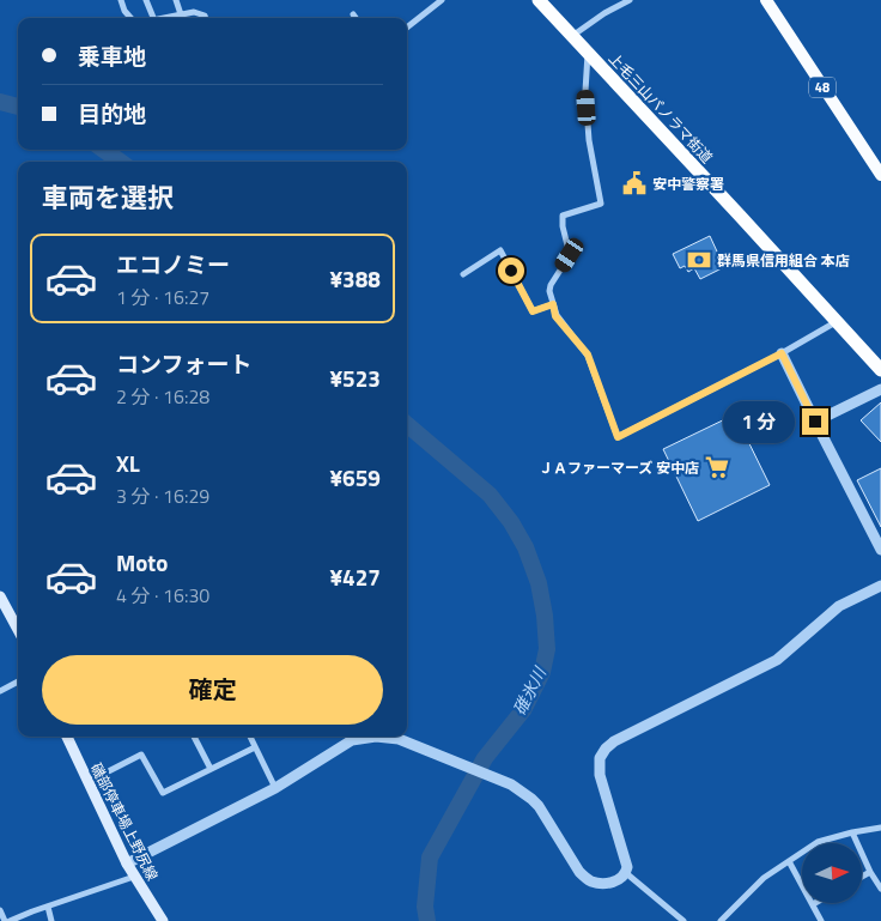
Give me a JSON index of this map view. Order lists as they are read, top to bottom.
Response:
{
  "streets": {
    "highway": ["上毛三山パノラマ街道"],
    "main road": ["48", "磯部停車場上野尻線"]
  },
  "water": ["碓氷川"],
  "places": {
    "public building": ["安中警察署"],
    "bank": ["群馬県信用組合 本店"],
    "supermarket": ["ＪＡファーマーズ 安中店"]
  },
  "north": "right",
  "page": {
    "banner": ["乗車地", "目的地"],
    "heading": "車両を選択",
    "list": [
      {
        "name": "エコノミー",
        "note": "1 分 · 16:27",
        "value": "¥388"
      },
      {
        "name": "コンフォート",
        "note": "2 分 · 16:28",
        "value": "¥523"
      },
      {
        "name": "XL",
        "note": "3 分 · 16:29",
        "value": "¥659"
      },
      {
        "name": "Moto",
        "note": "4 分 · 16:30",
        "value": "¥427"
      }
    ],
    "bubble": "1 分",
    "buttons": "確定"
  }
}
